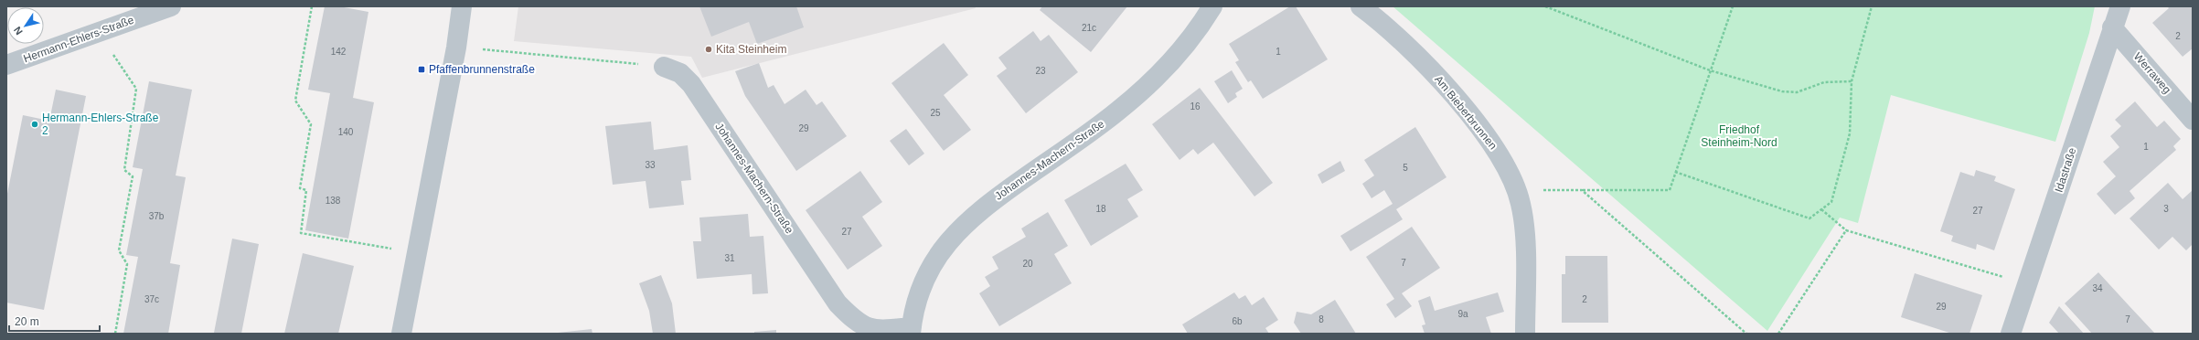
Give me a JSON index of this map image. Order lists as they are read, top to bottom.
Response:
{
  "streets": {
    "street": [
      "Hermann-Ehlers-Straße",
      "Werraweg",
      "Am Bieberbrunnen",
      "Johannes-Machern-Straße",
      "Idastraße"
    ]
  },
  "crossings": [
    ["Werraweg", "Idastraße"]
  ],
  "parks": ["Friedhof Steinheim-Nord"],
  "places": {
    "other": ["Kita Steinheim", "Hermann-Ehlers-Straße 2"],
    "transit": ["Pfaffenbrunnenstraße"]
  },
  "house_numbers": [
    "21c",
    "2",
    "142",
    "1",
    "23",
    "16",
    "25",
    "29",
    "140",
    "1",
    "33",
    "5",
    "138",
    "18",
    "3",
    "27",
    "37b",
    "27",
    "31",
    "7",
    "20",
    "34",
    "37c",
    "2",
    "29",
    "9a",
    "8",
    "7",
    "6b"
  ],
  "scale_bar": "20 m",
  "north": "bottom left"
}
